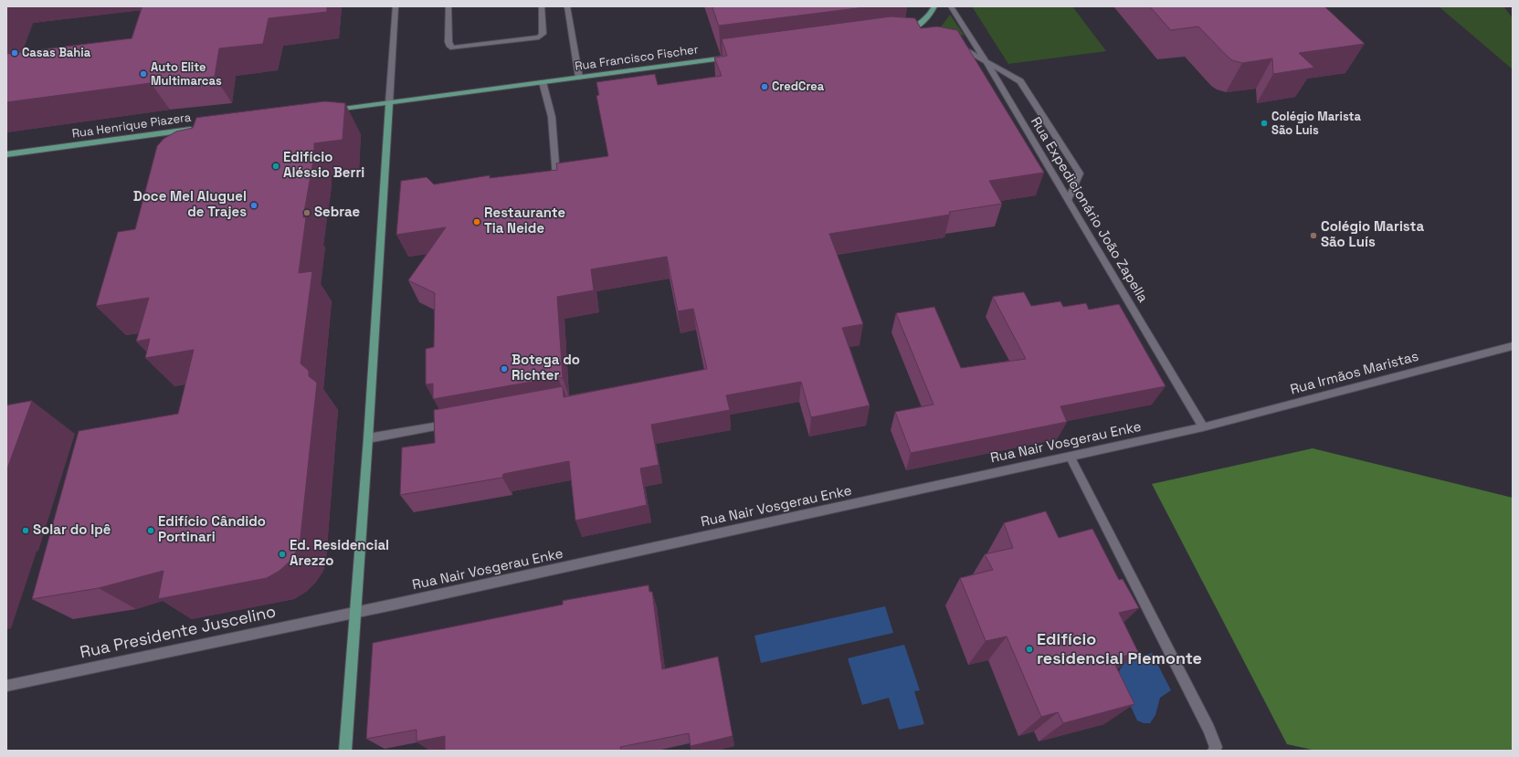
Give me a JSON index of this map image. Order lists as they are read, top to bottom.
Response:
{
  "streets": {
    "main road": ["Rua Francisco Fischer", "Rua Henrique Piazera"],
    "street": [
      "Rua Expedicionário João Zapella",
      "Rua Irmãos Maristas",
      "Rua Nair Vosgerau Enke",
      "Rua Presidente Juscelino"
    ]
  },
  "crossings": [
    ["Rua Expedicionário João Zapella", "Rua Irmãos Maristas"],
    ["Rua Expedicionário João Zapella", "Rua Nair Vosgerau Enke"],
    ["Rua Irmãos Maristas", "Rua Nair Vosgerau Enke"],
    ["Rua Nair Vosgerau Enke", "Rua Presidente Juscelino"]
  ],
  "places": [
    "Casas Bahia",
    "Auto Elite Multimarcas",
    "CredCrea",
    "Colégio Marista São Luis",
    "Edifício Aléssio Berri",
    "Doce Mel Aluguel de Trajes",
    "Sebrae",
    "Restaurante Tia Neide",
    "Colégio Marista São Luís",
    "Botega do Richter",
    "Solar do Ipê",
    "Edifício Cândido Portinari",
    "Ed. Residencial Arezzo",
    "Edifício residencial Piemonte"
  ]
}
